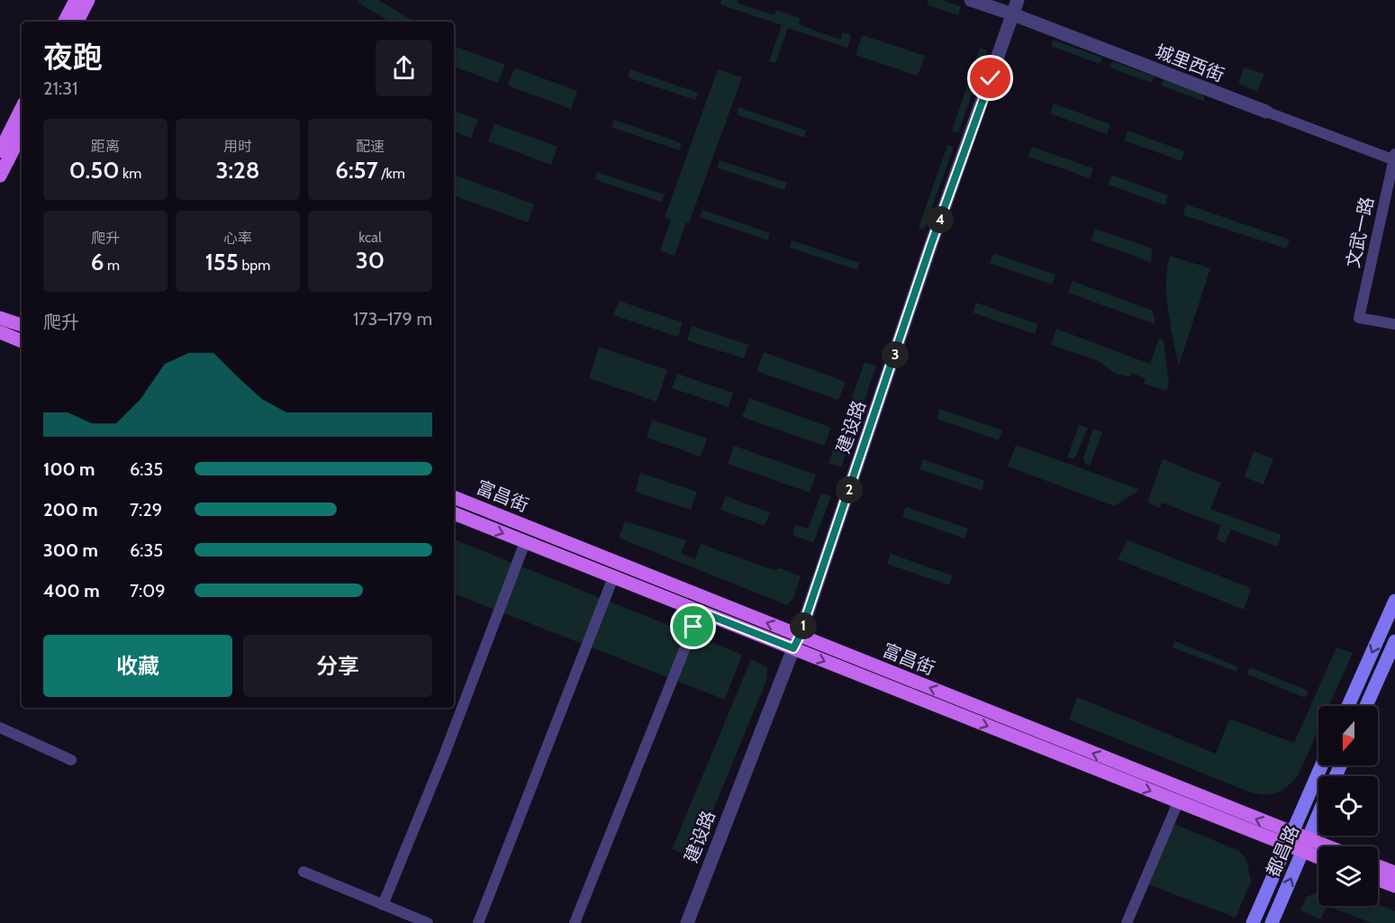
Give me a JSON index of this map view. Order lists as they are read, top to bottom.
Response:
{
  "streets": {
    "main road": ["富昌街", "都昌路"],
    "street": ["城里西街", "文武一路", "建设路"]
  },
  "crossings": [
    ["城里西街", "文武一路"],
    ["城里西街", "建设路"],
    ["建设路", "富昌街"],
    ["富昌街", "都昌路"]
  ],
  "north": "bottom",
  "page": {
    "heading": ["夜跑", "21:31"],
    "stats": [
      ["距离", "0.50 km"],
      ["用时", "3:28"],
      ["配速", "6:57 /km"],
      ["爬升", "6 m"],
      ["心率", "155 bpm"],
      ["kcal", "30"]
    ],
    "pins": [
      "4",
      "3",
      "2",
      "1"
    ],
    "chart": ["爬升", "173–179 m"],
    "list": [
      {
        "name": "100 m",
        "note": "6:35"
      },
      {
        "name": "200 m",
        "note": "7:29"
      },
      {
        "name": "300 m",
        "note": "6:35"
      },
      {
        "name": "400 m",
        "note": "7:09"
      }
    ],
    "buttons": ["收藏", "分享"]
  }
}
